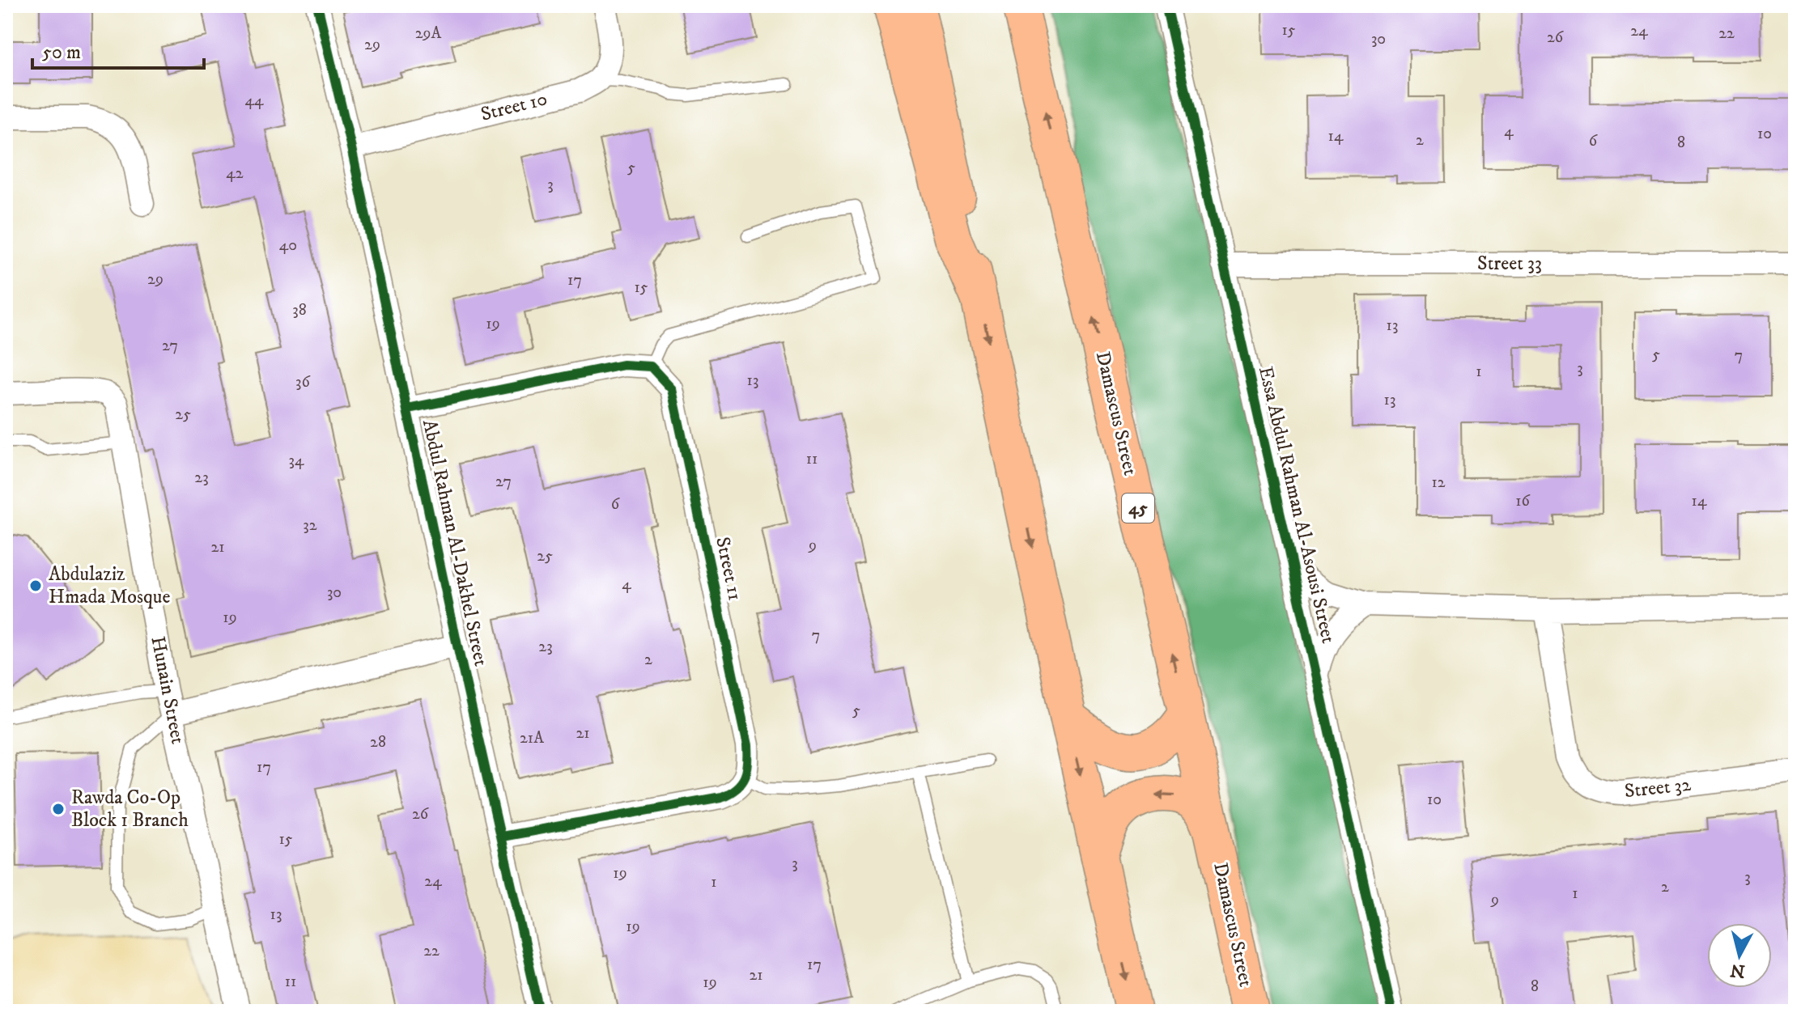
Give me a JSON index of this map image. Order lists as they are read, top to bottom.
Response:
{
  "streets": {
    "main road": ["Damascus Street", "45"],
    "street": [
      "Street 10",
      "Street 33",
      "Essa Abdul Rahman Al-Asousi Street",
      "Abdul Rahman Al-Dakhel Street",
      "Street 11",
      "Hunain Street",
      "Street 32"
    ]
  },
  "crossings": [
    ["Street 10", "Abdul Rahman Al-Dakhel Street"],
    ["Street 33", "Essa Abdul Rahman Al-Asousi Street"]
  ],
  "places": ["Abdulaziz Hmada Mosque", "Rawda Co-Op Block 1 Branch"],
  "house_numbers": [
    "15",
    "24",
    "29A",
    "22",
    "26",
    "30",
    "29",
    "44",
    "4",
    "10",
    "14",
    "2",
    "6",
    "8",
    "5",
    "42",
    "3",
    "40",
    "29",
    "17",
    "15",
    "38",
    "19",
    "13",
    "27",
    "5",
    "7",
    "3",
    "1",
    "13",
    "36",
    "13",
    "25",
    "11",
    "34",
    "23",
    "27",
    "12",
    "16",
    "14",
    "6",
    "32",
    "9",
    "21",
    "25",
    "4",
    "30",
    "19",
    "7",
    "23",
    "2",
    "5",
    "21",
    "21A",
    "28",
    "17",
    "10",
    "26",
    "15",
    "3",
    "19",
    "3",
    "24",
    "1",
    "2",
    "1",
    "9",
    "13",
    "19",
    "22",
    "17",
    "21",
    "11",
    "19",
    "8"
  ],
  "scale_bar": "50 m",
  "north": "bottom"
}
